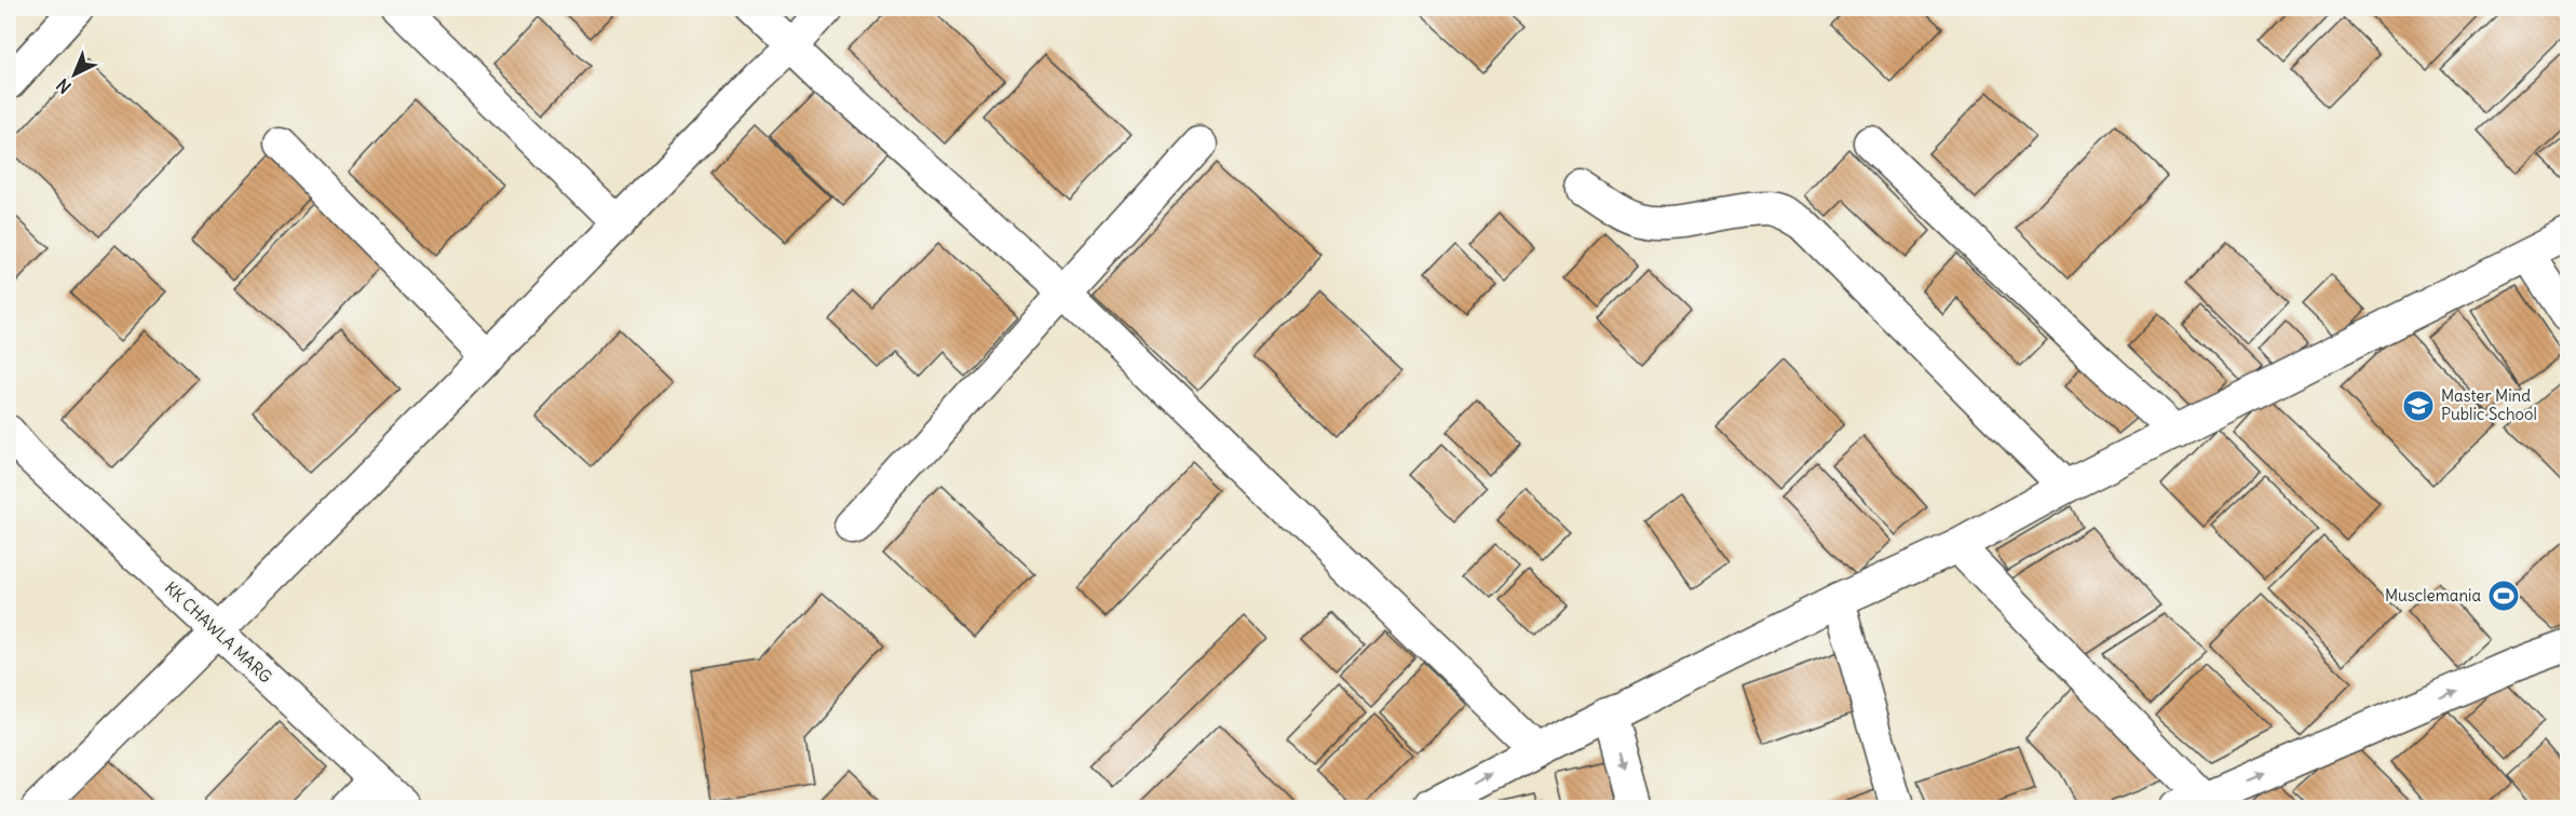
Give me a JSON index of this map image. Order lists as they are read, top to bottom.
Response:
{
  "streets": {
    "street": ["KK CHAWLA MARG"]
  },
  "places": {
    "school or university": ["Master Mind Public School"],
    "sports": ["Musclemania"]
  },
  "north": "bottom left"
}
